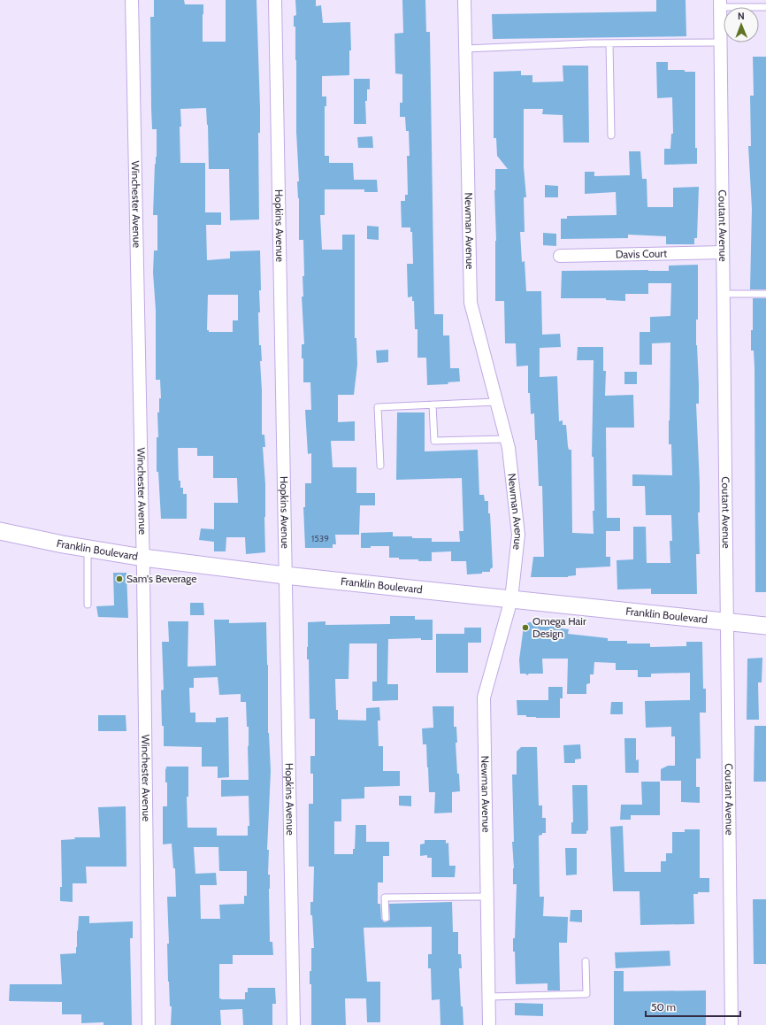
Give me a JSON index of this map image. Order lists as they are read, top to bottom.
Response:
{
  "streets": {
    "street": [
      "Winchester Avenue",
      "Hopkins Avenue",
      "Coutant Avenue",
      "Newman Avenue",
      "Davis Court",
      "Franklin Boulevard"
    ]
  },
  "crossings": [
    ["Winchester Avenue", "Franklin Boulevard"],
    ["Hopkins Avenue", "Franklin Boulevard"],
    ["Coutant Avenue", "Davis Court"],
    ["Coutant Avenue", "Franklin Boulevard"],
    ["Newman Avenue", "Franklin Boulevard"]
  ],
  "places": ["Sam's Beverage", "Omega Hair Design"],
  "house_numbers": ["1539"],
  "scale_bar": "50 m",
  "north": "top"
}
